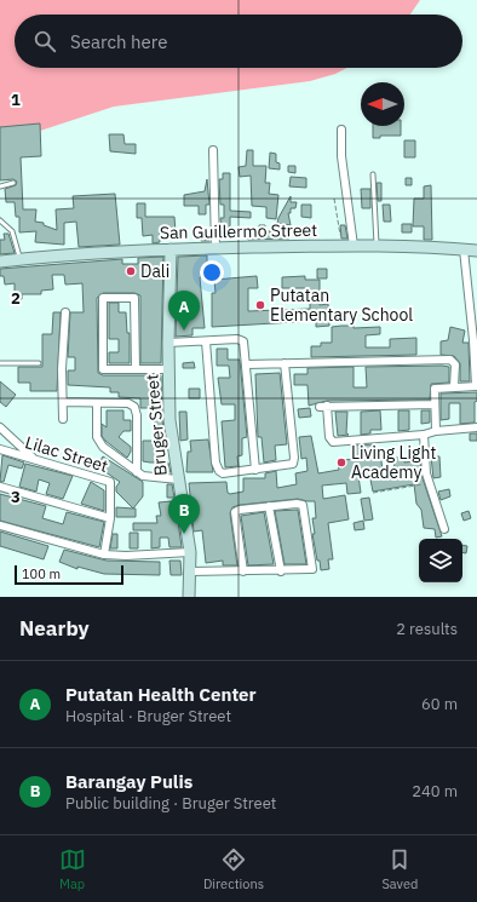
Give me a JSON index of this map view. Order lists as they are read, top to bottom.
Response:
{
  "streets": {
    "main road": ["San Guillermo Street", "Bruger Street"],
    "street": ["Lilac Street"]
  },
  "crossings": [
    ["San Guillermo Street", "Bruger Street"]
  ],
  "places": ["Dali", "Putatan Elementary School", "Living Light Academy"],
  "scale_bar": "100 m",
  "north": "left",
  "page": {
    "search": "Search here",
    "pins": ["A", "B"],
    "scale": "100 m",
    "heading": ["Nearby", "2 results"],
    "list": [
      {
        "mark": "A",
        "name": "Putatan Health Center",
        "note": "Hospital · Bruger Street",
        "value": "60 m"
      },
      {
        "mark": "B",
        "name": "Barangay Pulis",
        "note": "Public building · Bruger Street",
        "value": "240 m"
      }
    ],
    "nav": ["Map", "Directions", "Saved"]
  },
  "grid": {
    "rows": ["1", "2", "3"]
  }
}
